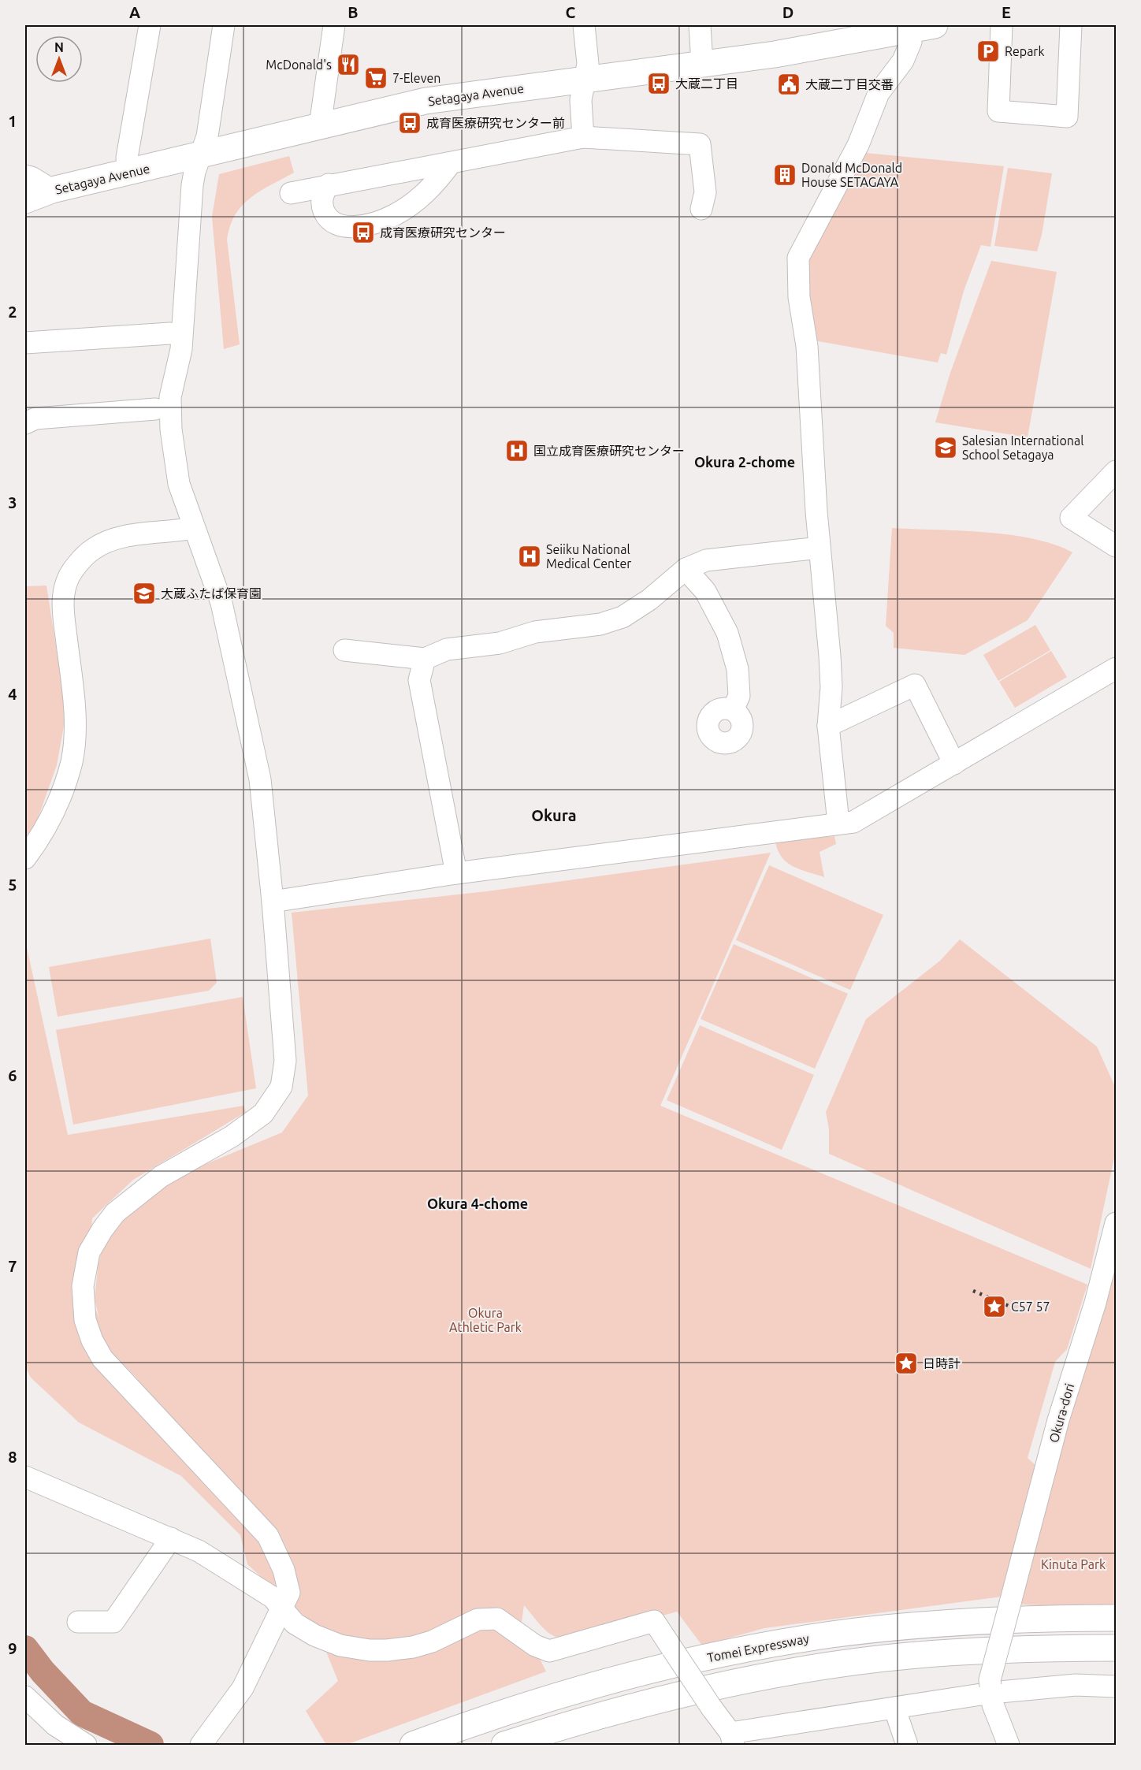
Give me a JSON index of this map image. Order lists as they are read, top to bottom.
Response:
{
  "streets": {
    "main road": ["Setagaya Avenue", "Tomei Expressway"],
    "street": ["Okura-dori"]
  },
  "districts": ["Okura 2-chome", "Okura", "Okura 4-chome"],
  "parks": ["Okura Athletic Park", "Kinuta Park"],
  "places": {
    "parking": ["Repark"],
    "restaurant": ["McDonald's"],
    "supermarket": ["7-Eleven"],
    "bus stop": ["大蔵二丁目", "成育医療研究センター前", "成育医療研究センター"],
    "public building": ["大蔵二丁目交番"],
    "building": ["Donald McDonald House SETAGAYA"],
    "school or university": ["Salesian International School Setagaya", "大蔵ふたば保育園"],
    "hospital": ["国立成育医療研究センター", "Seiiku National Medical Center"],
    "place": ["C57 57", "日時計"]
  },
  "north": "top",
  "grid": {
    "columns": [
      "A",
      "B",
      "C",
      "D",
      "E"
    ],
    "rows": [
      "1",
      "2",
      "3",
      "4",
      "5",
      "6",
      "7",
      "8",
      "9"
    ]
  }
}
